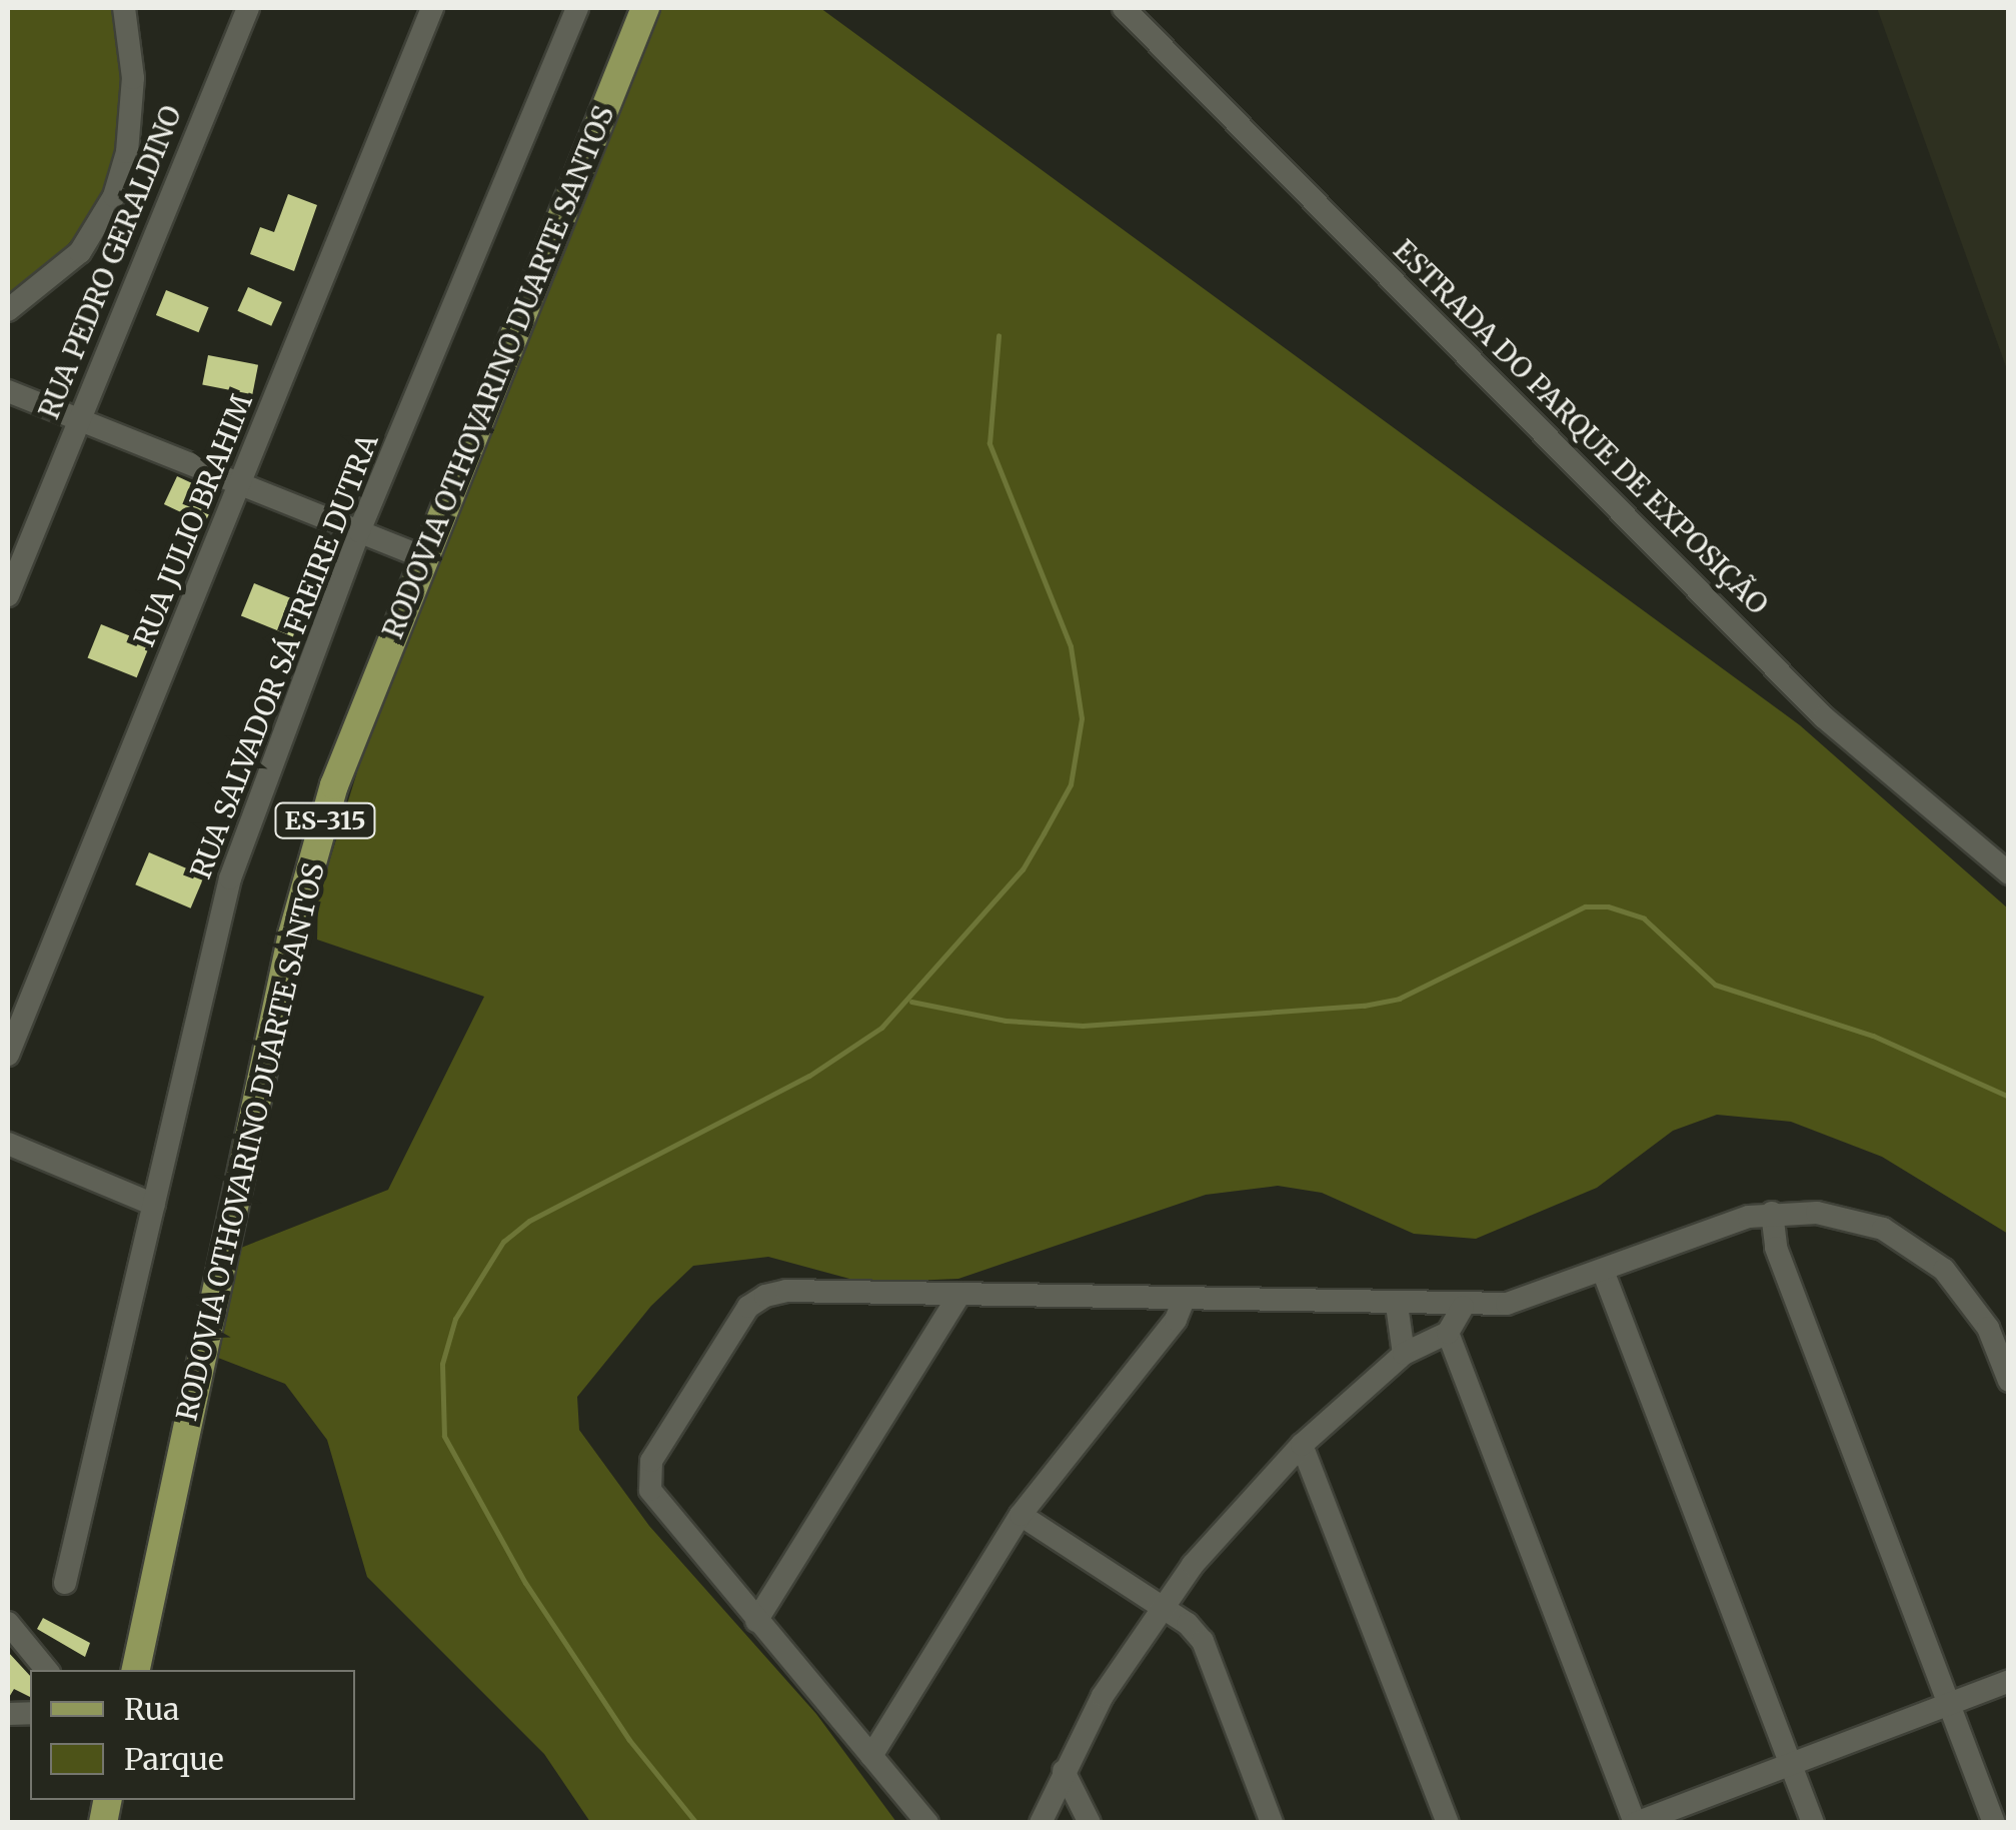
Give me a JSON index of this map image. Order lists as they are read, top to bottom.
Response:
{
  "streets": {
    "main road": ["RODOVIA OTHOVARINO DUARTE SANTOS", "ES-315"],
    "street": [
      "RUA PEDRO GERALDINO",
      "ESTRADA DO PARQUE DE EXPOSIÇÃO",
      "RUA JULIO BRAHIM",
      "RUA SALVADOR SÁ FREIRE DUTRA"
    ]
  },
  "legend": ["Rua", "Parque"]
}
